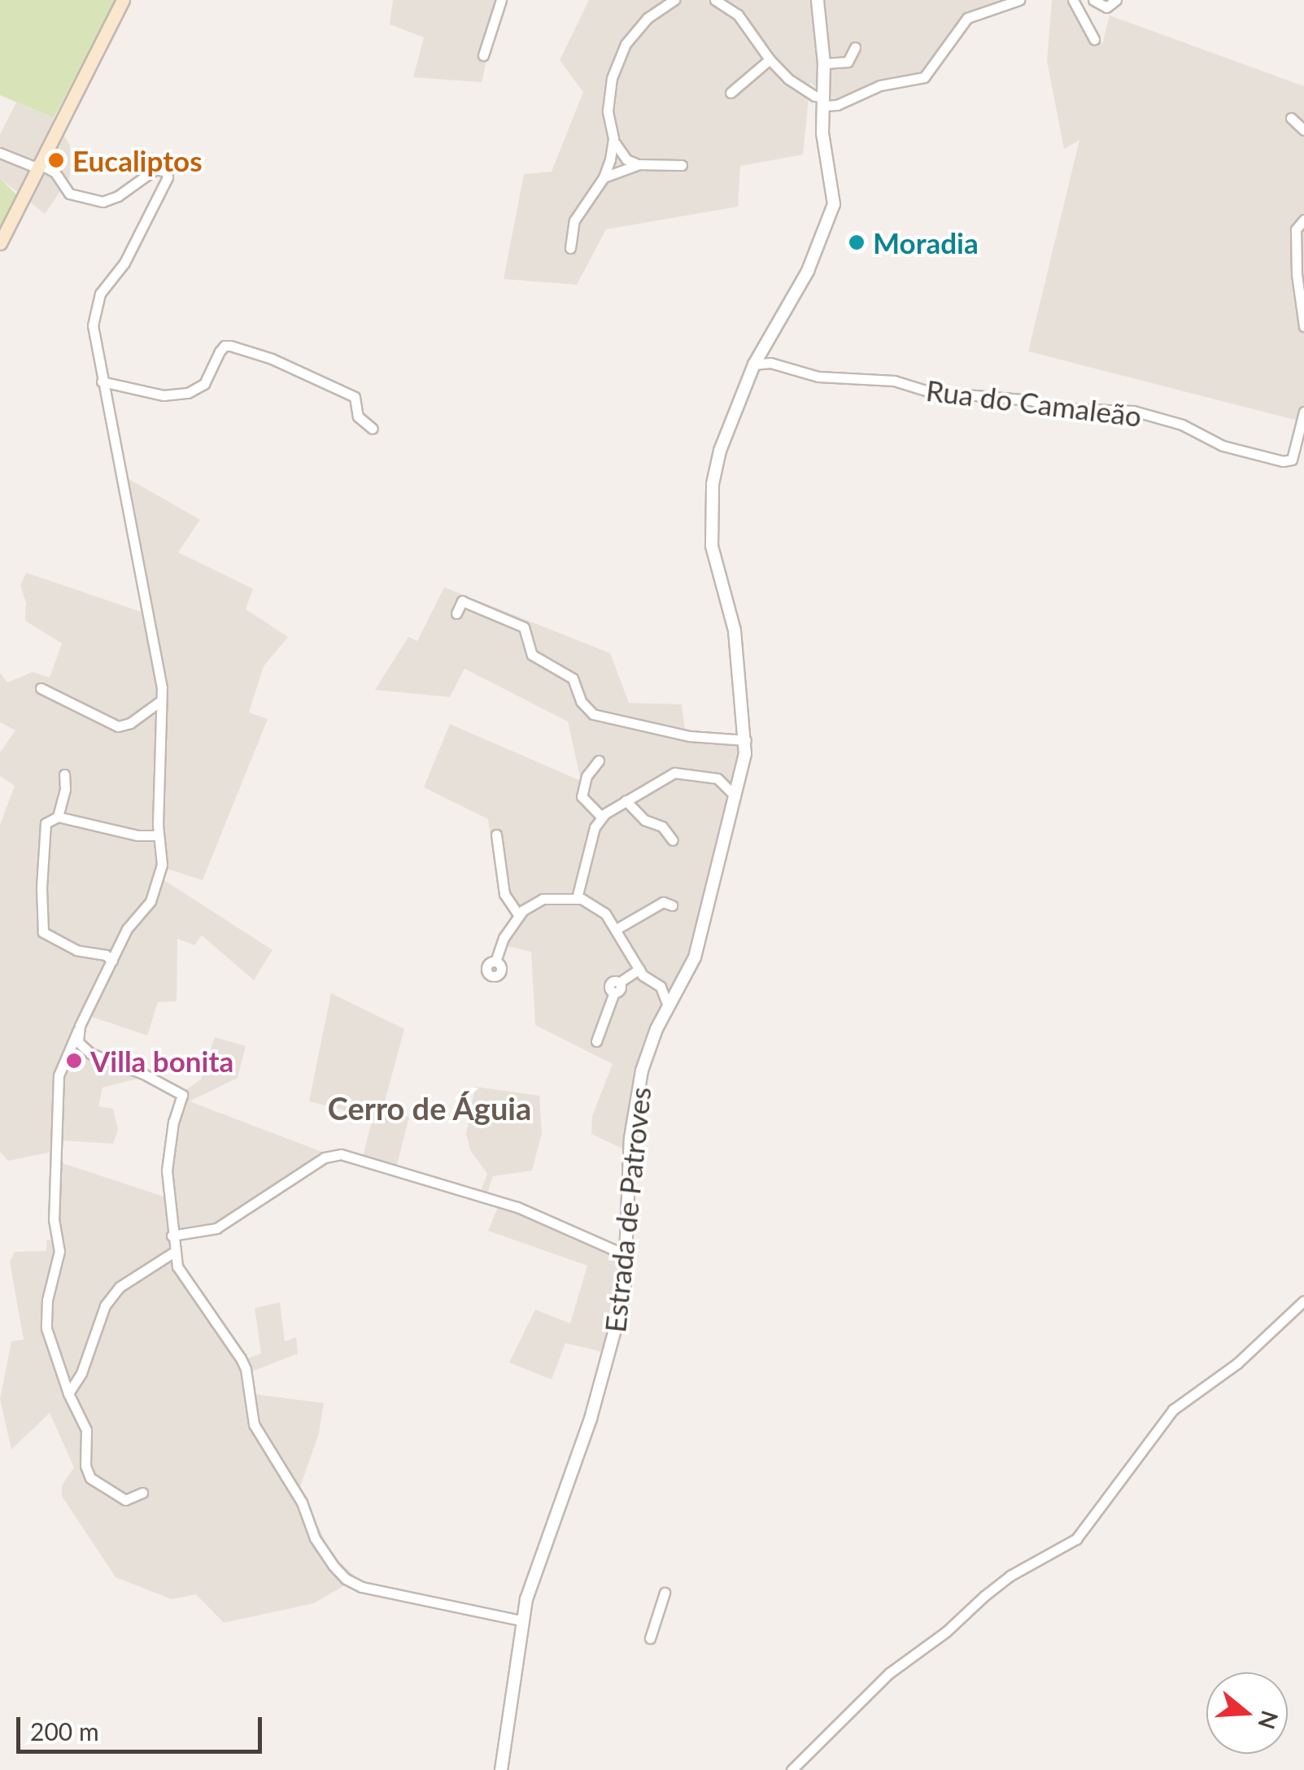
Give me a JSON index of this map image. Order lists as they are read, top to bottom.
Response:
{
  "streets": {
    "street": ["Rua do Camaleão", "Estrada de Patroves"]
  },
  "districts": ["Cerro de Águia"],
  "places": ["Eucaliptos", "Moradia", "Villa bonita"],
  "scale_bar": "200 m",
  "north": "right"
}
